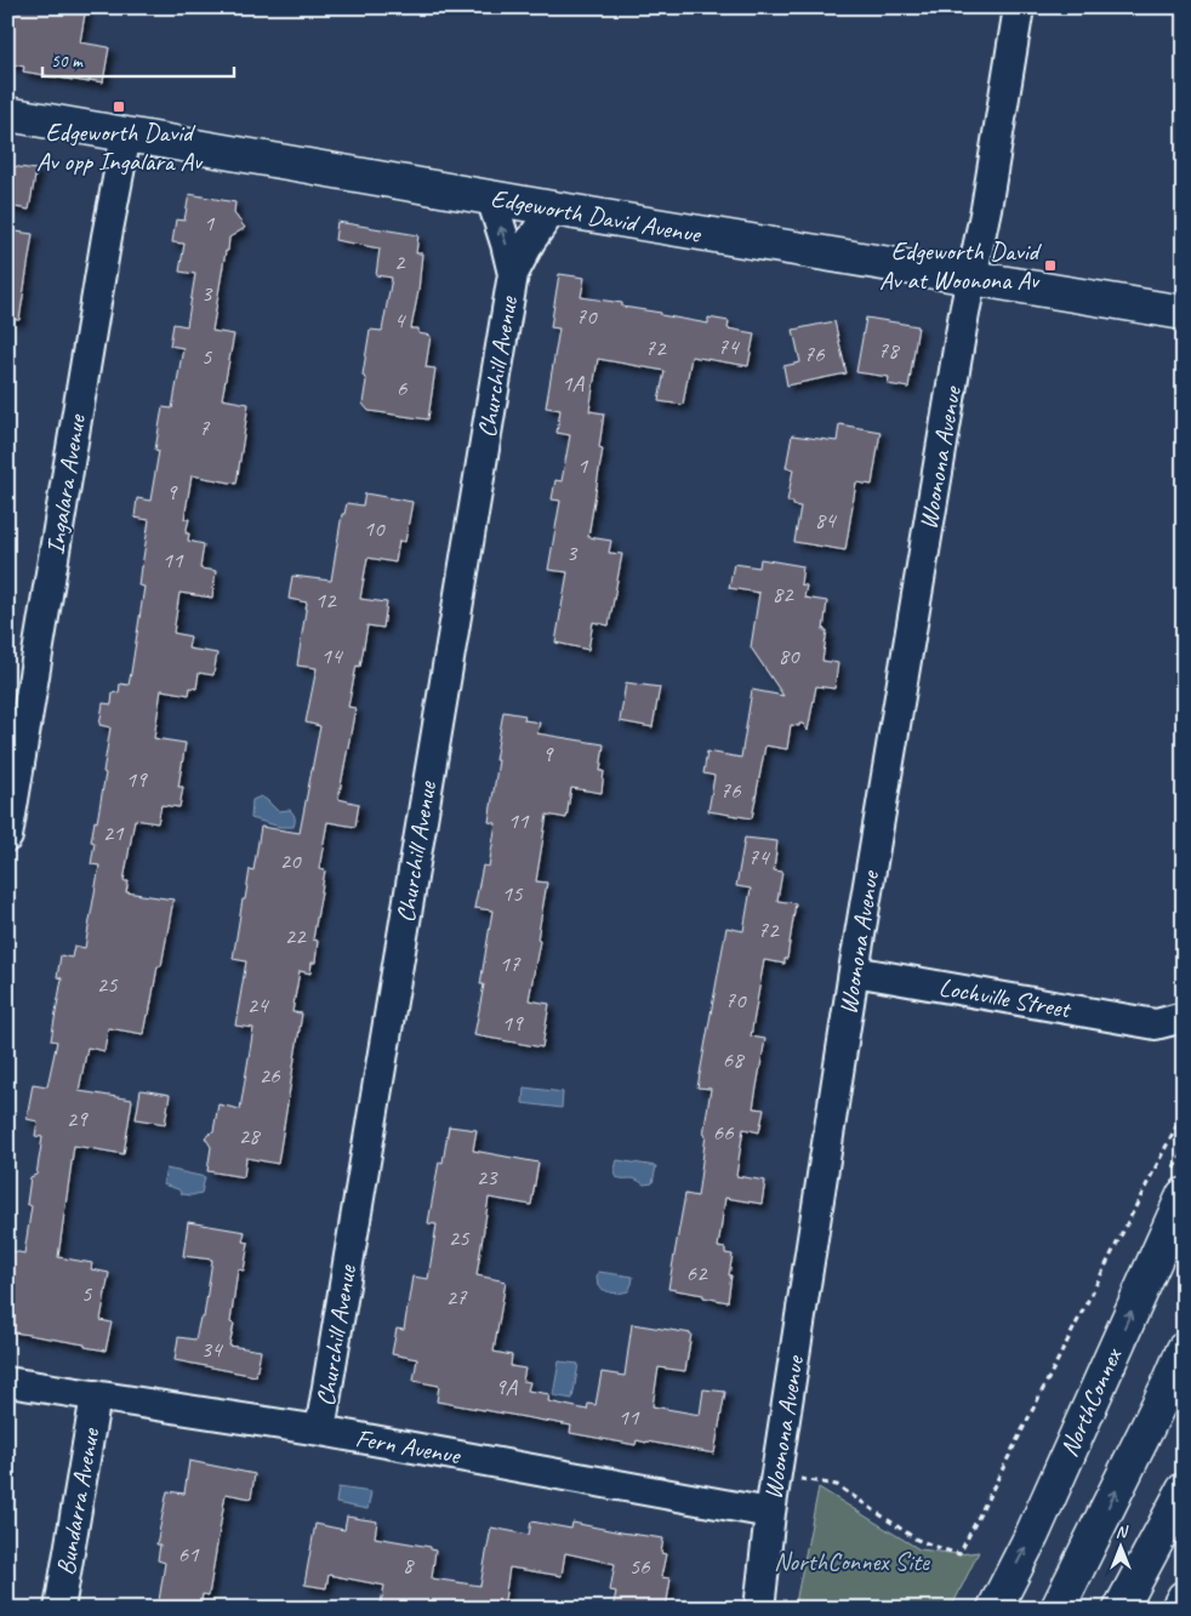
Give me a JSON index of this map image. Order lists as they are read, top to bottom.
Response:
{
  "streets": {
    "main road": ["Edgeworth David Avenue", "NorthConnex"],
    "street": [
      "Churchill Avenue",
      "Woonona Avenue",
      "Ingalara Avenue",
      "Lochville Street",
      "Fern Avenue",
      "Bundarra Avenue"
    ]
  },
  "crossings": [
    ["Edgeworth David Avenue", "Churchill Avenue"],
    ["Edgeworth David Avenue", "Woonona Avenue"],
    ["Edgeworth David Avenue", "Ingalara Avenue"],
    ["Churchill Avenue", "Fern Avenue"],
    ["Woonona Avenue", "Lochville Street"],
    ["Woonona Avenue", "Fern Avenue"],
    ["Fern Avenue", "Bundarra Avenue"]
  ],
  "parks": ["NorthConnex Site"],
  "places": {
    "transit": ["Edgeworth David Av opp Ingalara Av", "Edgeworth David Av at Woonona Av"]
  },
  "house_numbers": [
    "1",
    "2",
    "3",
    "70",
    "4",
    "74",
    "72",
    "78",
    "76",
    "5",
    "1A",
    "6",
    "7",
    "1",
    "9",
    "84",
    "10",
    "3",
    "11",
    "82",
    "12",
    "14",
    "80",
    "9",
    "19",
    "76",
    "11",
    "21",
    "74",
    "20",
    "15",
    "72",
    "22",
    "17",
    "25",
    "70",
    "24",
    "19",
    "68",
    "26",
    "29",
    "66",
    "28",
    "23",
    "25",
    "62",
    "5",
    "27",
    "34",
    "9A",
    "11",
    "61",
    "8",
    "56"
  ],
  "scale_bar": "50 m",
  "north": "top"
}
